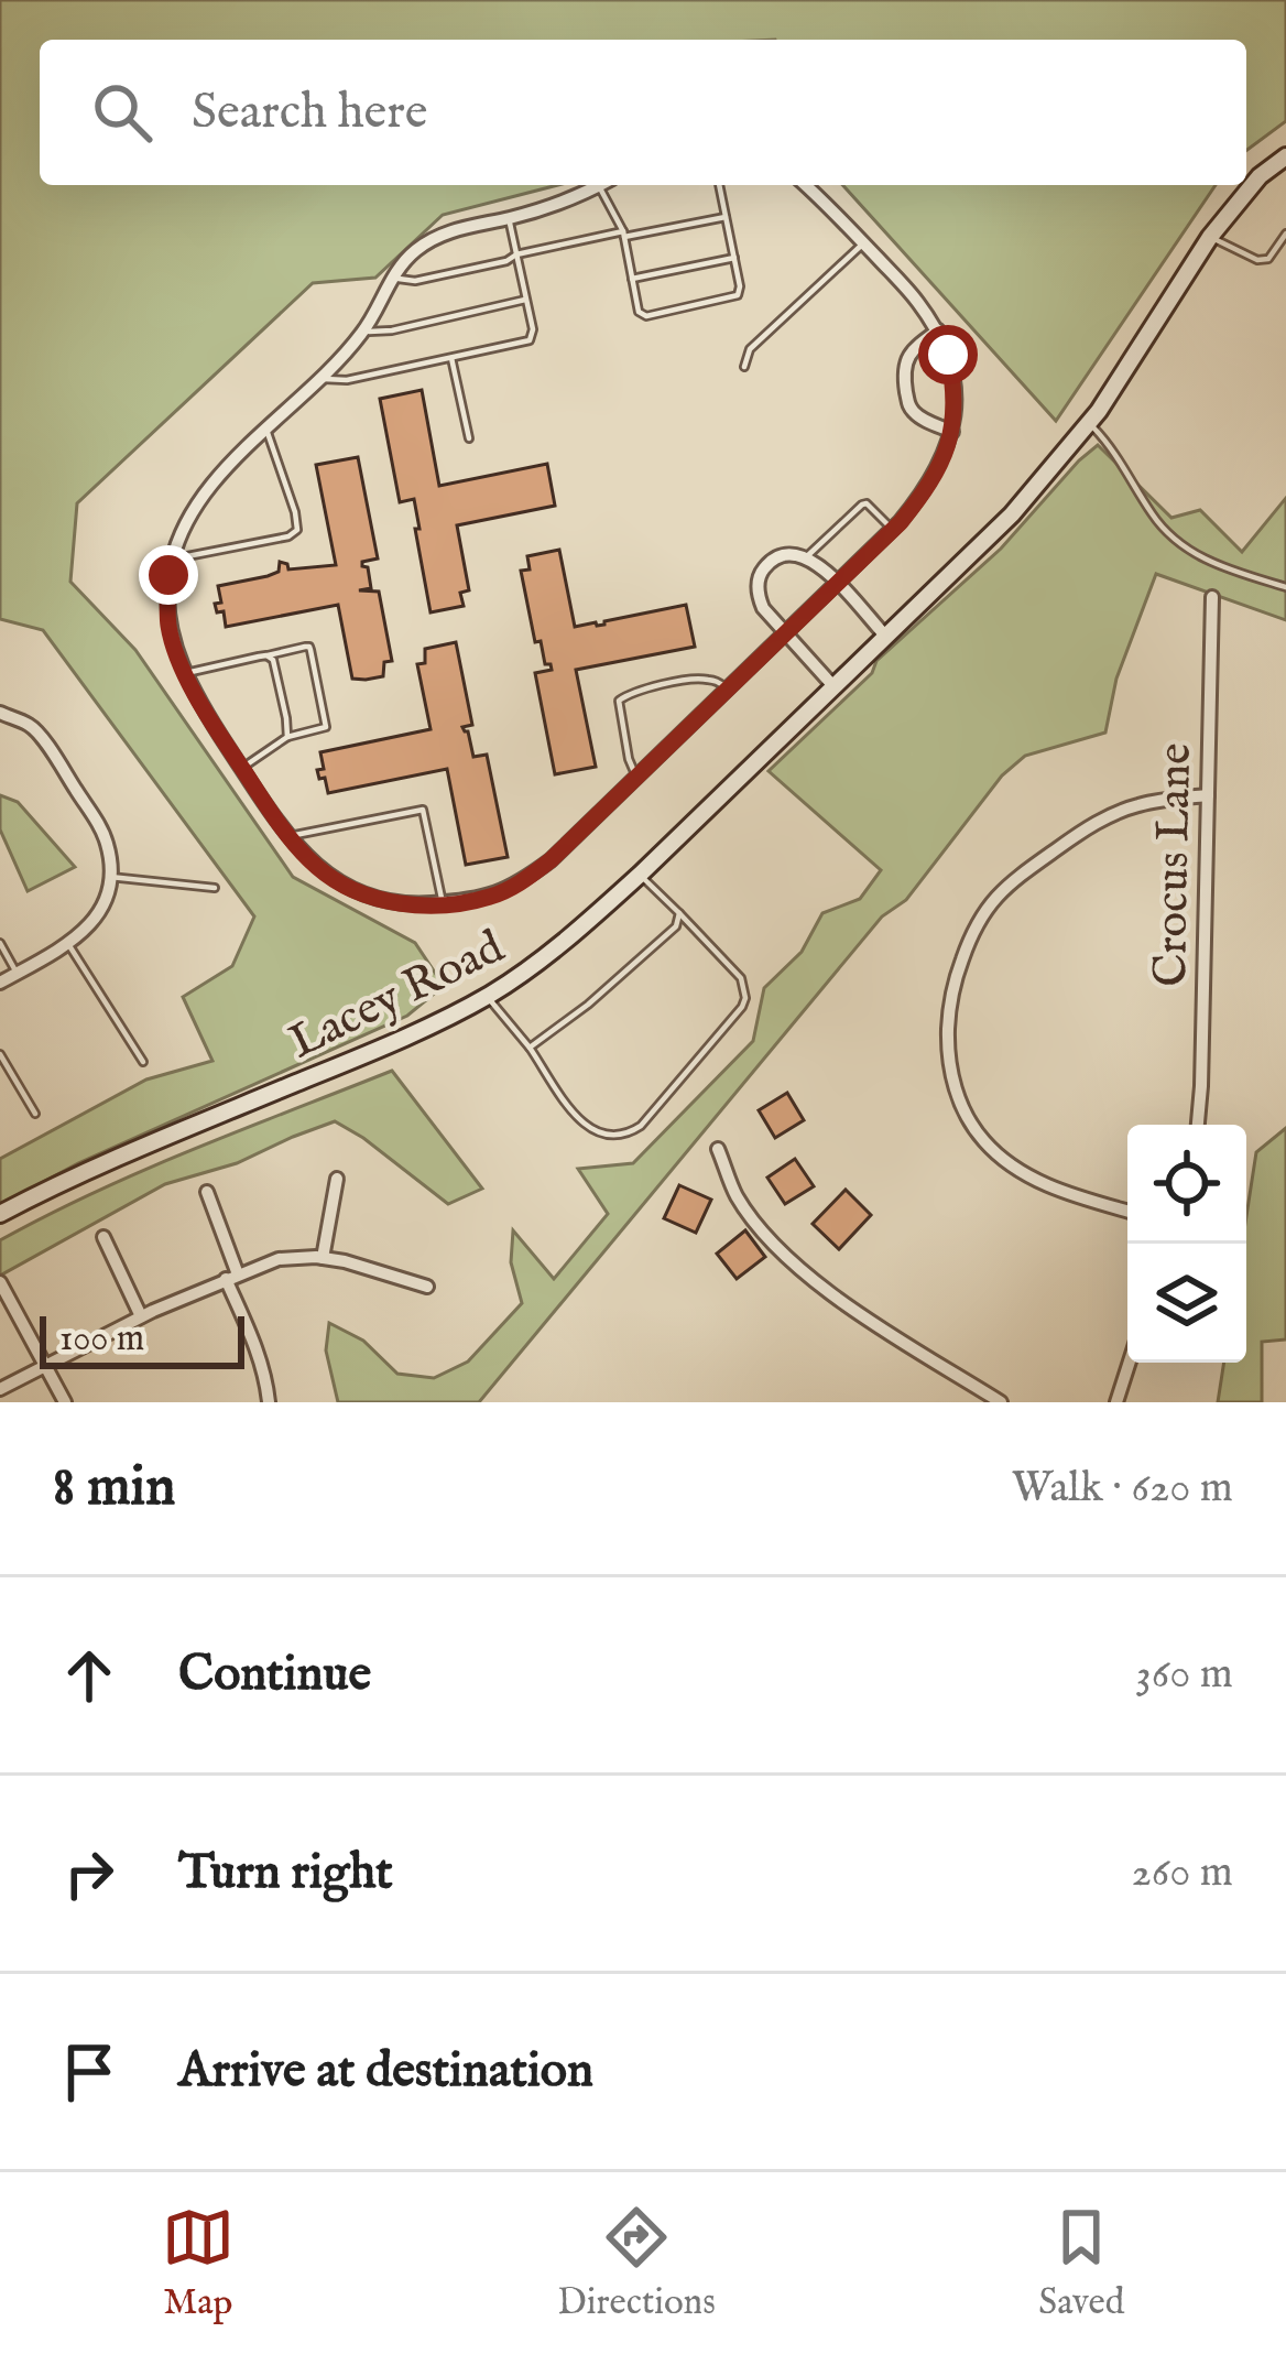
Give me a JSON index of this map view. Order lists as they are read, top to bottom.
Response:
{
  "streets": {
    "main road": ["Lacey Road"],
    "street": ["Crocus Lane"]
  },
  "scale_bar": "100 m",
  "page": {
    "search": "Search here",
    "scale": "100 m",
    "heading": ["8 min", "Walk · 620 m"],
    "list": [
      ["Continue", "360 m"],
      ["Turn right", "260 m"],
      "Arrive at destination"
    ],
    "nav": ["Map", "Directions", "Saved"]
  }
}
